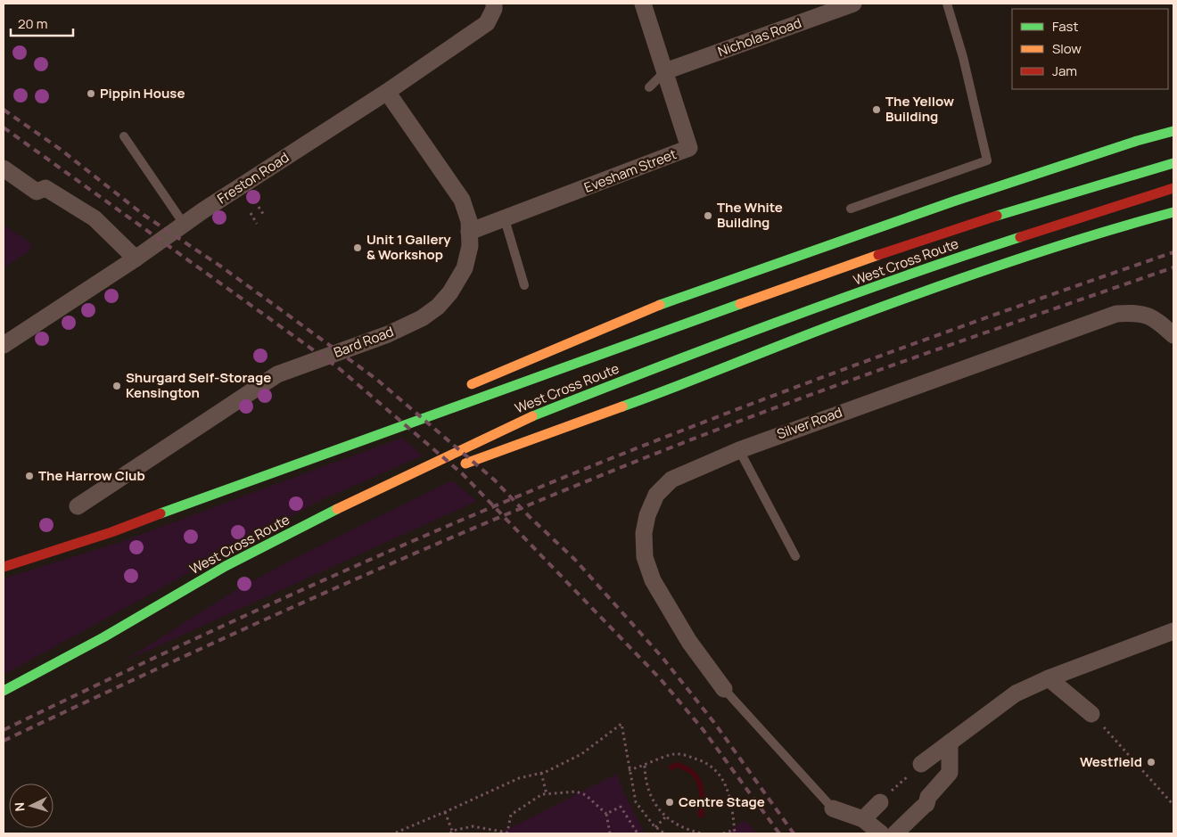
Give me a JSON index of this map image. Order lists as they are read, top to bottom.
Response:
{
  "streets": {
    "highway": ["West Cross Route"],
    "street": [
      "Nicholas Road",
      "Evesham Street",
      "Freston Road",
      "Bard Road",
      "Silver Road"
    ]
  },
  "crossings": [
    ["Nicholas Road", "Evesham Street"],
    ["Freston Road", "Bard Road"]
  ],
  "places": [
    "Pippin House",
    "The Yellow Building",
    "The White Building",
    "Unit 1 Gallery & Workshop",
    "Shurgard Self-Storage Kensington",
    "The Harrow Club",
    "Westfield",
    "Centre Stage"
  ],
  "legend": ["Fast", "Slow", "Jam"],
  "scale_bar": "20 m",
  "north": "left"
}
